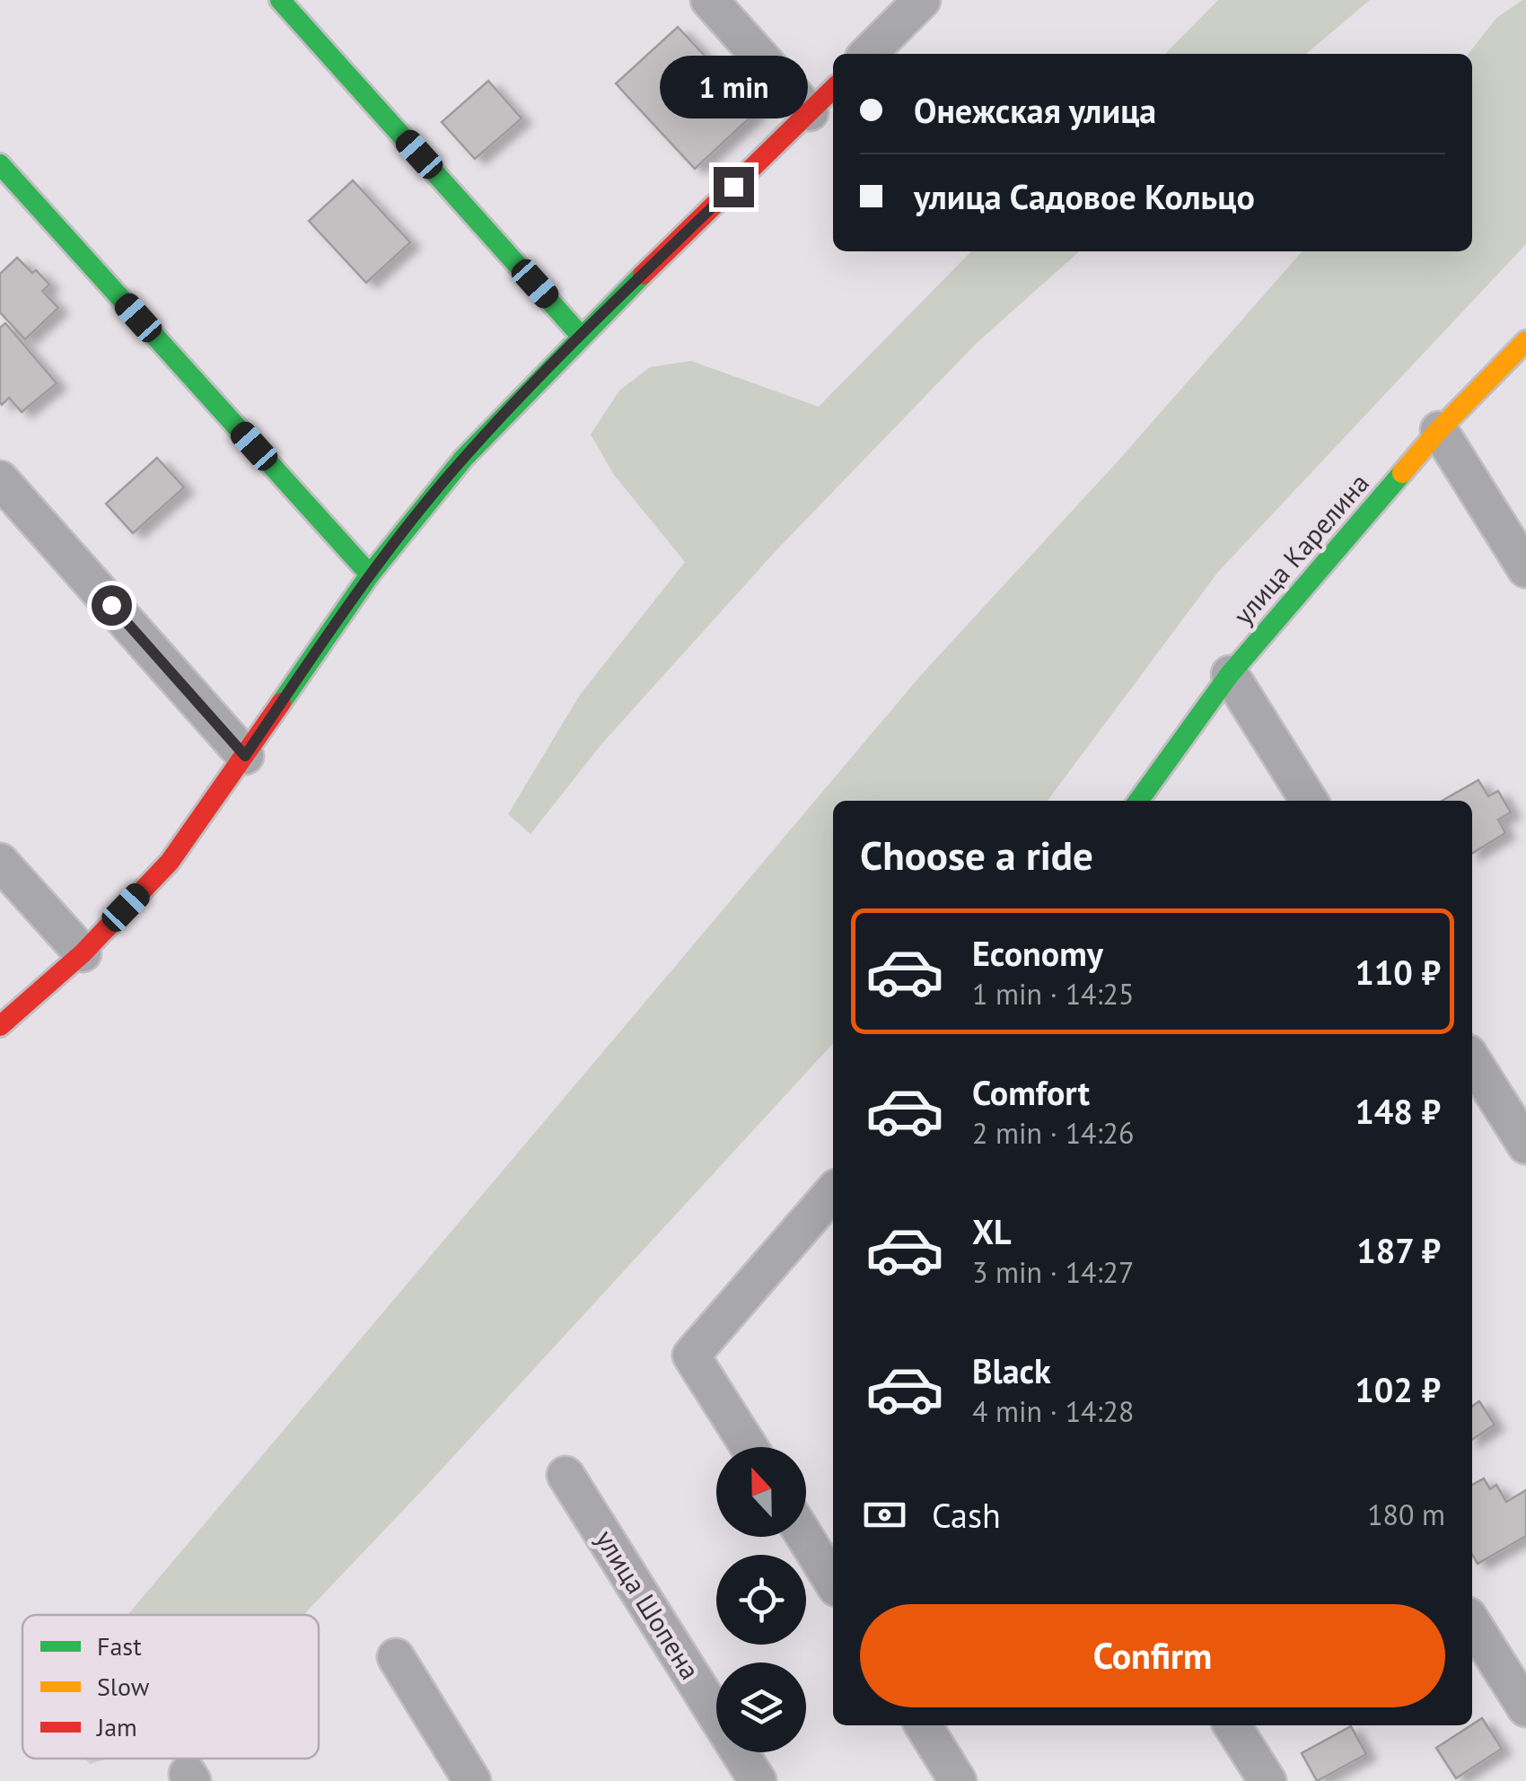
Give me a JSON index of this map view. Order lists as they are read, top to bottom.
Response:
{
  "streets": {
    "street": ["улица Карелина", "улица Шопена"]
  },
  "legend": ["Fast", "Slow", "Jam"],
  "north": "top",
  "page": {
    "banner": ["Онежская улица", "улица Садовое Кольцо"],
    "bubble": "1 min",
    "heading": "Choose a ride",
    "list": [
      {
        "name": "Economy",
        "note": "1 min · 14:25",
        "value": "110 ₽"
      },
      {
        "name": "Comfort",
        "note": "2 min · 14:26",
        "value": "148 ₽"
      },
      {
        "name": "XL",
        "note": "3 min · 14:27",
        "value": "187 ₽"
      },
      {
        "name": "Black",
        "note": "4 min · 14:28",
        "value": "102 ₽"
      }
    ],
    "pay": ["Cash", "180 m"],
    "buttons": "Confirm"
  }
}
